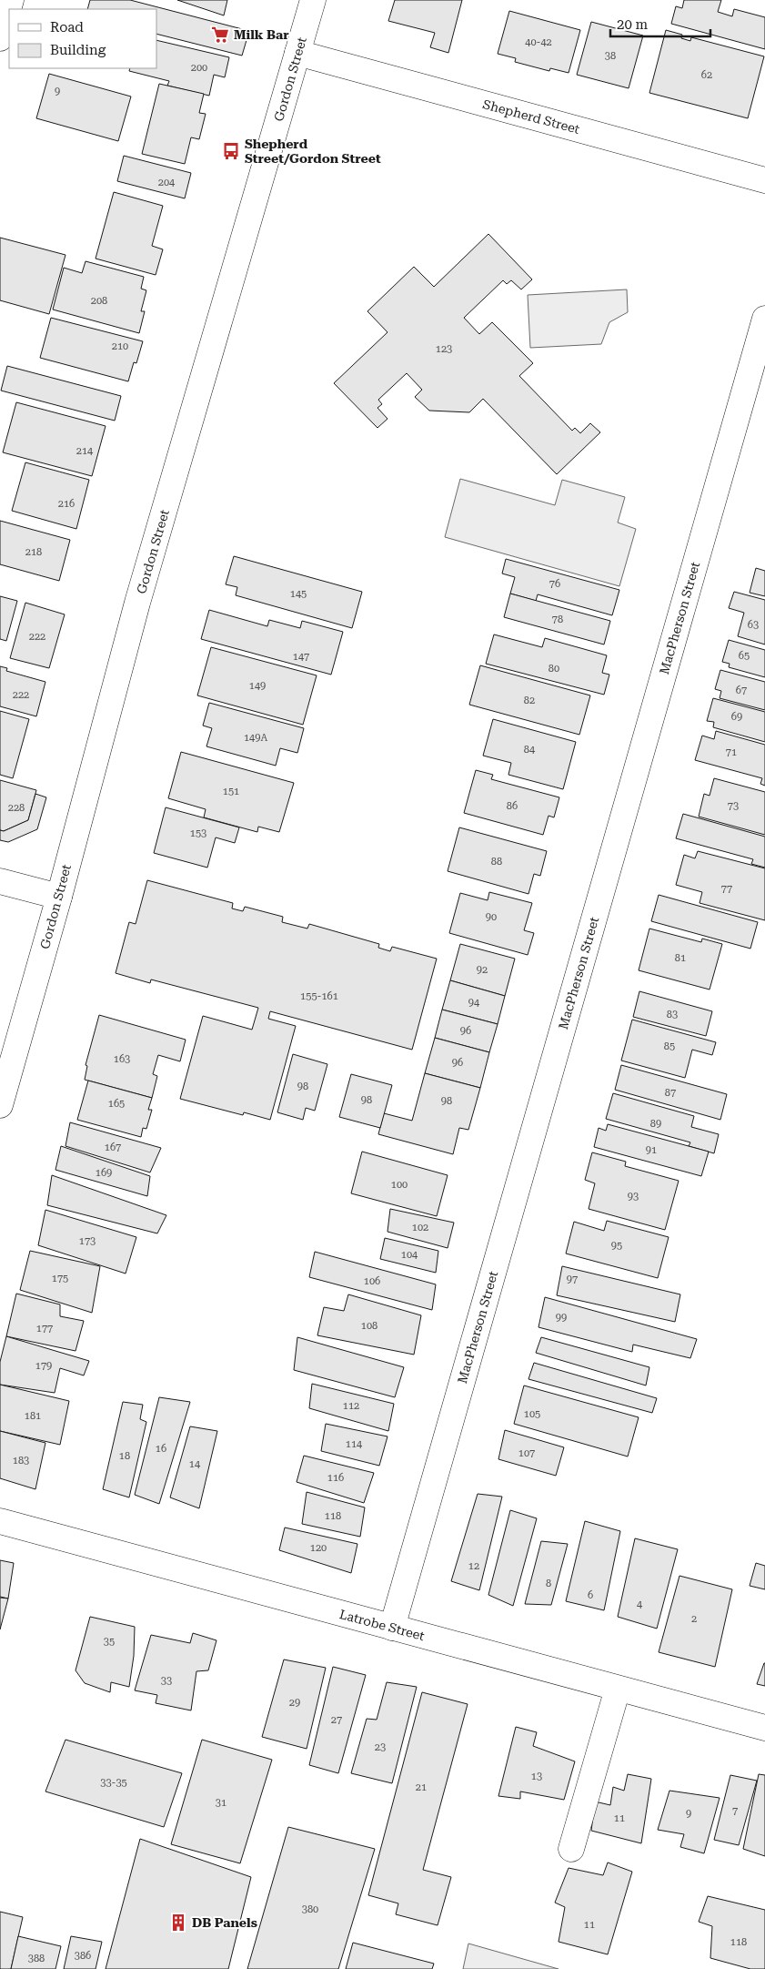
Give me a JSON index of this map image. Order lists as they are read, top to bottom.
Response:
{
  "streets": {
    "street": [
      "Gordon Street",
      "Shepherd Street",
      "MacPherson Street",
      "Latrobe Street"
    ]
  },
  "crossings": [
    ["Gordon Street", "Shepherd Street"],
    ["MacPherson Street", "Latrobe Street"]
  ],
  "places": {
    "supermarket": ["Milk Bar"],
    "bus stop": ["Shepherd Street/Gordon Street"],
    "building": ["DB Panels"]
  },
  "house_numbers": [
    "40-42",
    "38",
    "200",
    "62",
    "9",
    "204",
    "208",
    "210",
    "123",
    "214",
    "216",
    "218",
    "76",
    "145",
    "78",
    "63",
    "222",
    "65",
    "147",
    "80",
    "149",
    "67",
    "222",
    "82",
    "69",
    "149A",
    "84",
    "71",
    "151",
    "86",
    "73",
    "228",
    "153",
    "88",
    "77",
    "90",
    "81",
    "92",
    "155-161",
    "94",
    "83",
    "96",
    "85",
    "163",
    "96",
    "98",
    "87",
    "98",
    "98",
    "165",
    "89",
    "167",
    "91",
    "169",
    "100",
    "93",
    "102",
    "173",
    "95",
    "104",
    "175",
    "97",
    "106",
    "99",
    "108",
    "177",
    "179",
    "112",
    "105",
    "181",
    "114",
    "16",
    "107",
    "18",
    "183",
    "14",
    "116",
    "118",
    "120",
    "12",
    "8",
    "6",
    "4",
    "2",
    "35",
    "33",
    "29",
    "27",
    "23",
    "13",
    "33-35",
    "21",
    "31",
    "7",
    "9",
    "11",
    "380",
    "11",
    "118",
    "386",
    "388"
  ],
  "legend": ["Road", "Building"],
  "scale_bar": "20 m"
}
